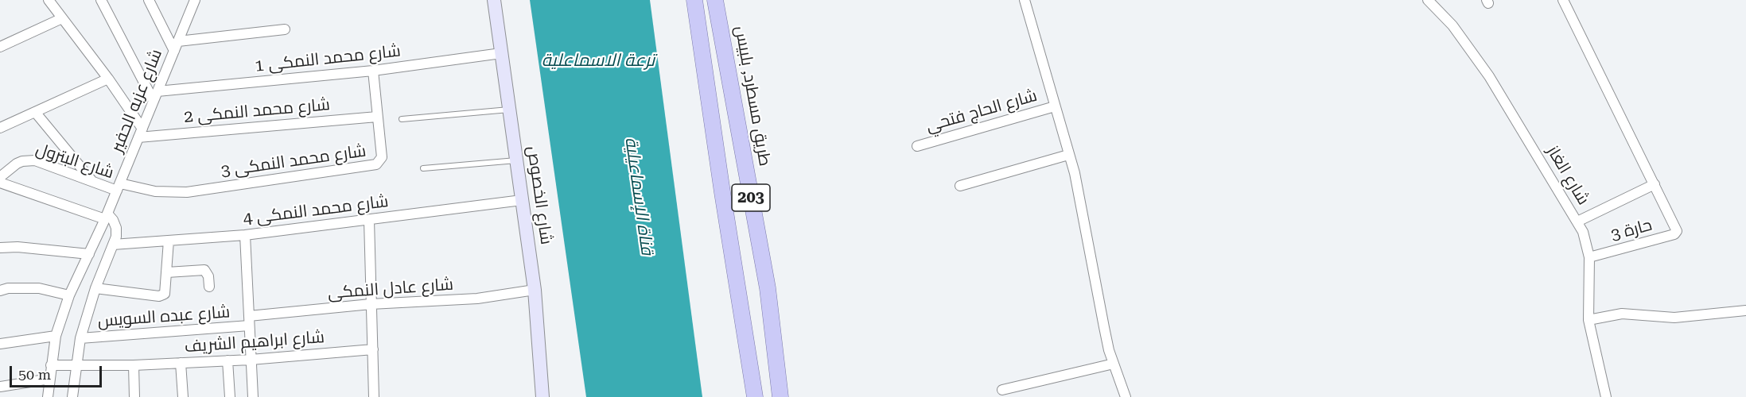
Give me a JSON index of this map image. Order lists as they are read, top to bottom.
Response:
{
  "streets": {
    "main road": ["طريق مسطرد, بلبيس", "شارع الخصوص", "203"],
    "street": [
      "شارع محمد النمكى 1",
      "شارع عزبه الحفير",
      "شارع محمد النمكى 2",
      "شارع الحاج فتحي",
      "شارع البترول",
      "شارع محمد النمكى 3",
      "شارع الغاز",
      "شارع محمد النمكى 4",
      "حارة 3",
      "شارع عادل النمكى",
      "شارع عبده السويس",
      "شارع ابراهيم الشريف"
    ]
  },
  "crossings": [
    ["شارع محمد النمكى 1", "شارع عزبه الحفير"],
    ["شارع محمد النمكى 1", "شارع محمد النمكى 3"],
    ["شارع محمد النمكى 1", "شارع الخصوص"],
    ["شارع عزبه الحفير", "شارع محمد النمكى 2"],
    ["شارع عزبه الحفير", "شارع البترول"],
    ["شارع عزبه الحفير", "شارع محمد النمكى 3"],
    ["شارع عزبه الحفير", "شارع ابراهيم الشريف"],
    ["شارع محمد النمكى 2", "شارع محمد النمكى 3"],
    ["شارع البترول", "شارع محمد النمكى 3"],
    ["شارع الغاز", "حارة 3"],
    ["شارع الخصوص", "شارع محمد النمكى 4"],
    ["شارع الخصوص", "شارع عادل النمكى"],
    ["شارع عادل النمكى", "شارع عبده السويس"]
  ],
  "water": ["ترعة الاسماعلية", "قناة الإسماعيلية"],
  "scale_bar": "50 m"
}
